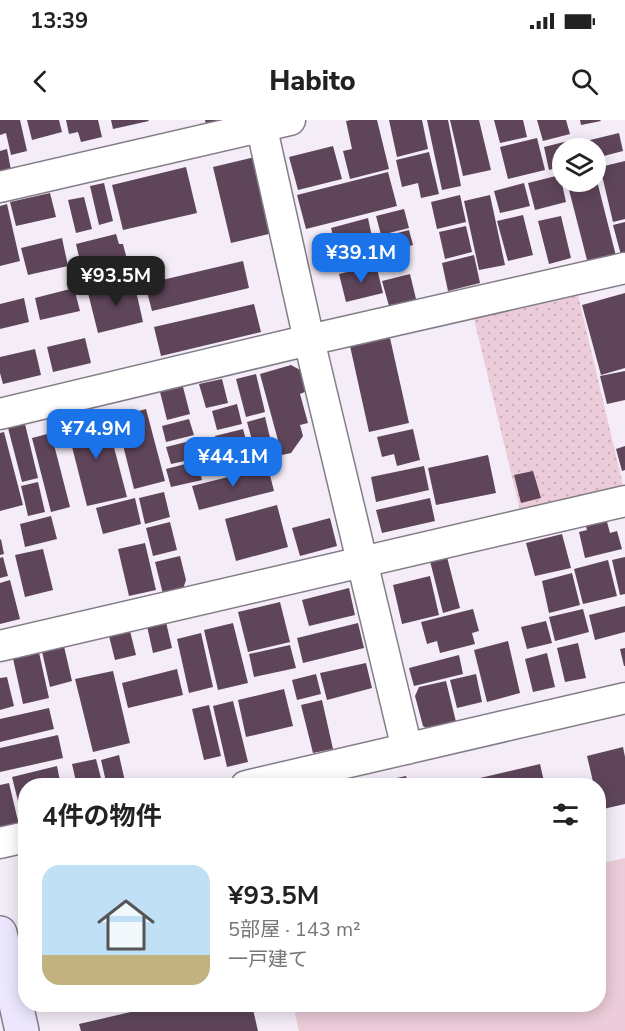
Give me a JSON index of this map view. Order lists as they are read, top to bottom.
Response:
{
  "page": {
    "status": "13:39",
    "header": "Habito",
    "price": [
      "¥39.1M",
      "¥93.5M",
      "¥74.9M",
      "¥44.1M"
    ],
    "heading": "4件の物件",
    "list": [
      {
        "name": "¥93.5M",
        "note": "5部屋 · 143 m² · 一戸建て"
      }
    ]
  }
}
